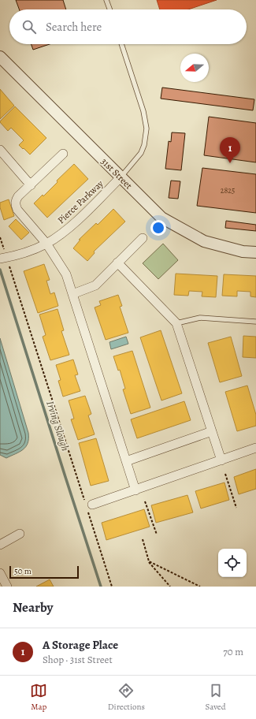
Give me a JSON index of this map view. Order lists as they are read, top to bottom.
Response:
{
  "streets": {
    "street": ["31st Street", "Pierce Parkway"]
  },
  "crossings": [
    ["31st Street", "Pierce Parkway"]
  ],
  "water": ["Irving Slough"],
  "house_numbers": ["2825"],
  "scale_bar": "50 m",
  "north": "left",
  "page": {
    "search": "Search here",
    "pins": "1",
    "scale": "50 m",
    "heading": "Nearby",
    "list": [
      {
        "mark": "1",
        "name": "A Storage Place",
        "note": "Shop · 31st Street",
        "value": "70 m"
      }
    ],
    "nav": ["Map", "Directions", "Saved"]
  }
}
